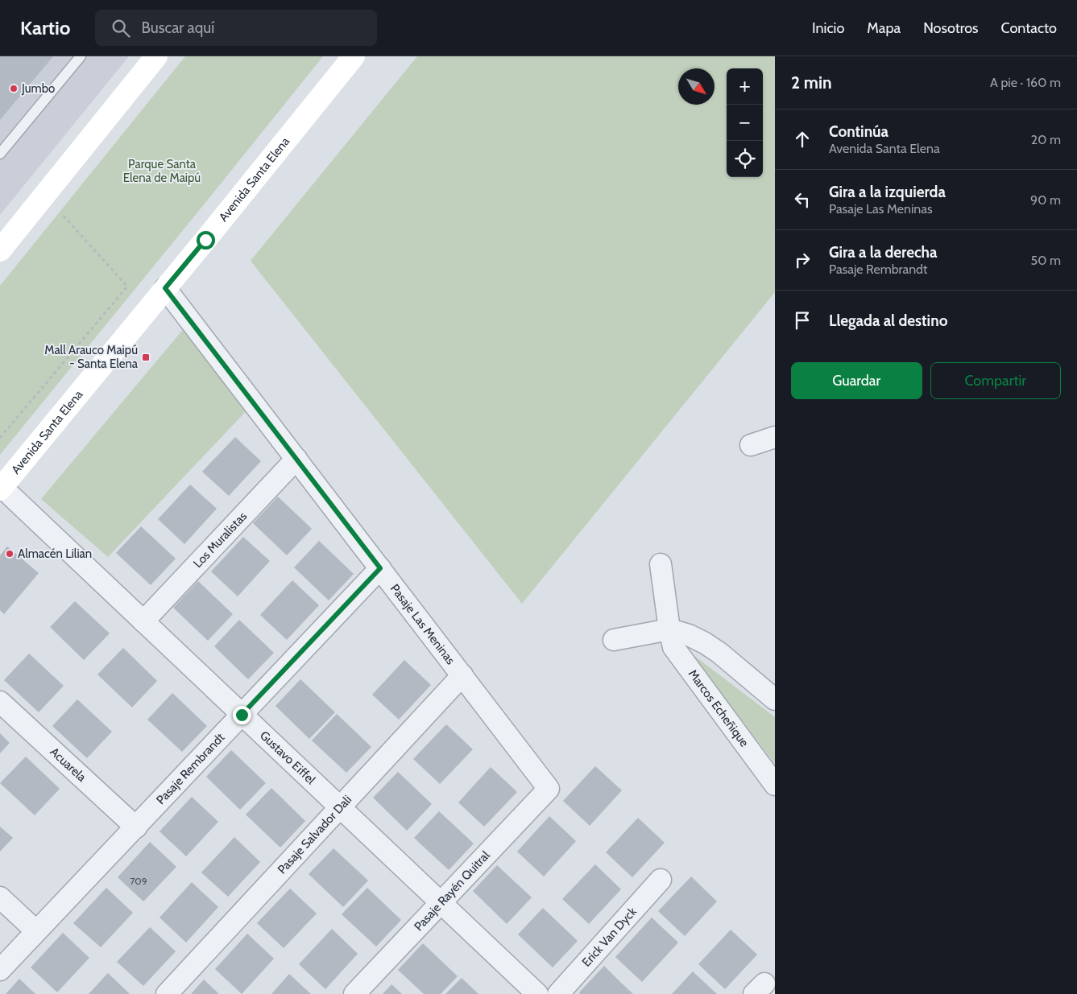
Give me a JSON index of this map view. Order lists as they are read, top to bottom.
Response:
{
  "streets": {
    "main road": ["Avenida Santa Elena"],
    "street": [
      "Los Muralistas",
      "Pasaje Las Meninas",
      "Marcos Echeñique",
      "Gustavo Eiffel",
      "Acuarela",
      "Pasaje Rembrandt",
      "Pasaje Salvador Dali",
      "Pasaje Rayén Quitral",
      "Erick Van Dyck"
    ]
  },
  "crossings": [
    ["Avenida Santa Elena", "Pasaje Las Meninas"],
    ["Avenida Santa Elena", "Gustavo Eiffel"],
    ["Los Muralistas", "Pasaje Las Meninas"],
    ["Los Muralistas", "Gustavo Eiffel"],
    ["Pasaje Las Meninas", "Pasaje Rembrandt"],
    ["Pasaje Las Meninas", "Pasaje Salvador Dali"],
    ["Pasaje Las Meninas", "Pasaje Rayén Quitral"],
    ["Gustavo Eiffel", "Pasaje Rembrandt"],
    ["Gustavo Eiffel", "Pasaje Salvador Dali"],
    ["Gustavo Eiffel", "Pasaje Rayén Quitral"],
    ["Acuarela", "Pasaje Rembrandt"]
  ],
  "parks": ["Parque Santa Elena de Maipú"],
  "places": {
    "other": ["Jumbo", "Almacén Lilian"],
    "transit": ["Mall Arauco Maipú - Santa Elena"]
  },
  "house_numbers": ["709"],
  "north": "bottom right",
  "page": {
    "header": "Kartio",
    "search": "Buscar aquí",
    "nav": [
      "Inicio",
      "Mapa",
      "Nosotros",
      "Contacto"
    ],
    "heading": ["2 min", "A pie · 160 m"],
    "map_buttons": ["+", "−"],
    "list": [
      ["Continúa", "Avenida Santa Elena", "20 m"],
      ["Gira a la izquierda", "Pasaje Las Meninas", "90 m"],
      ["Gira a la derecha", "Pasaje Rembrandt", "50 m"],
      "Llegada al destino"
    ],
    "buttons": ["Guardar", "Compartir"]
  }
}
